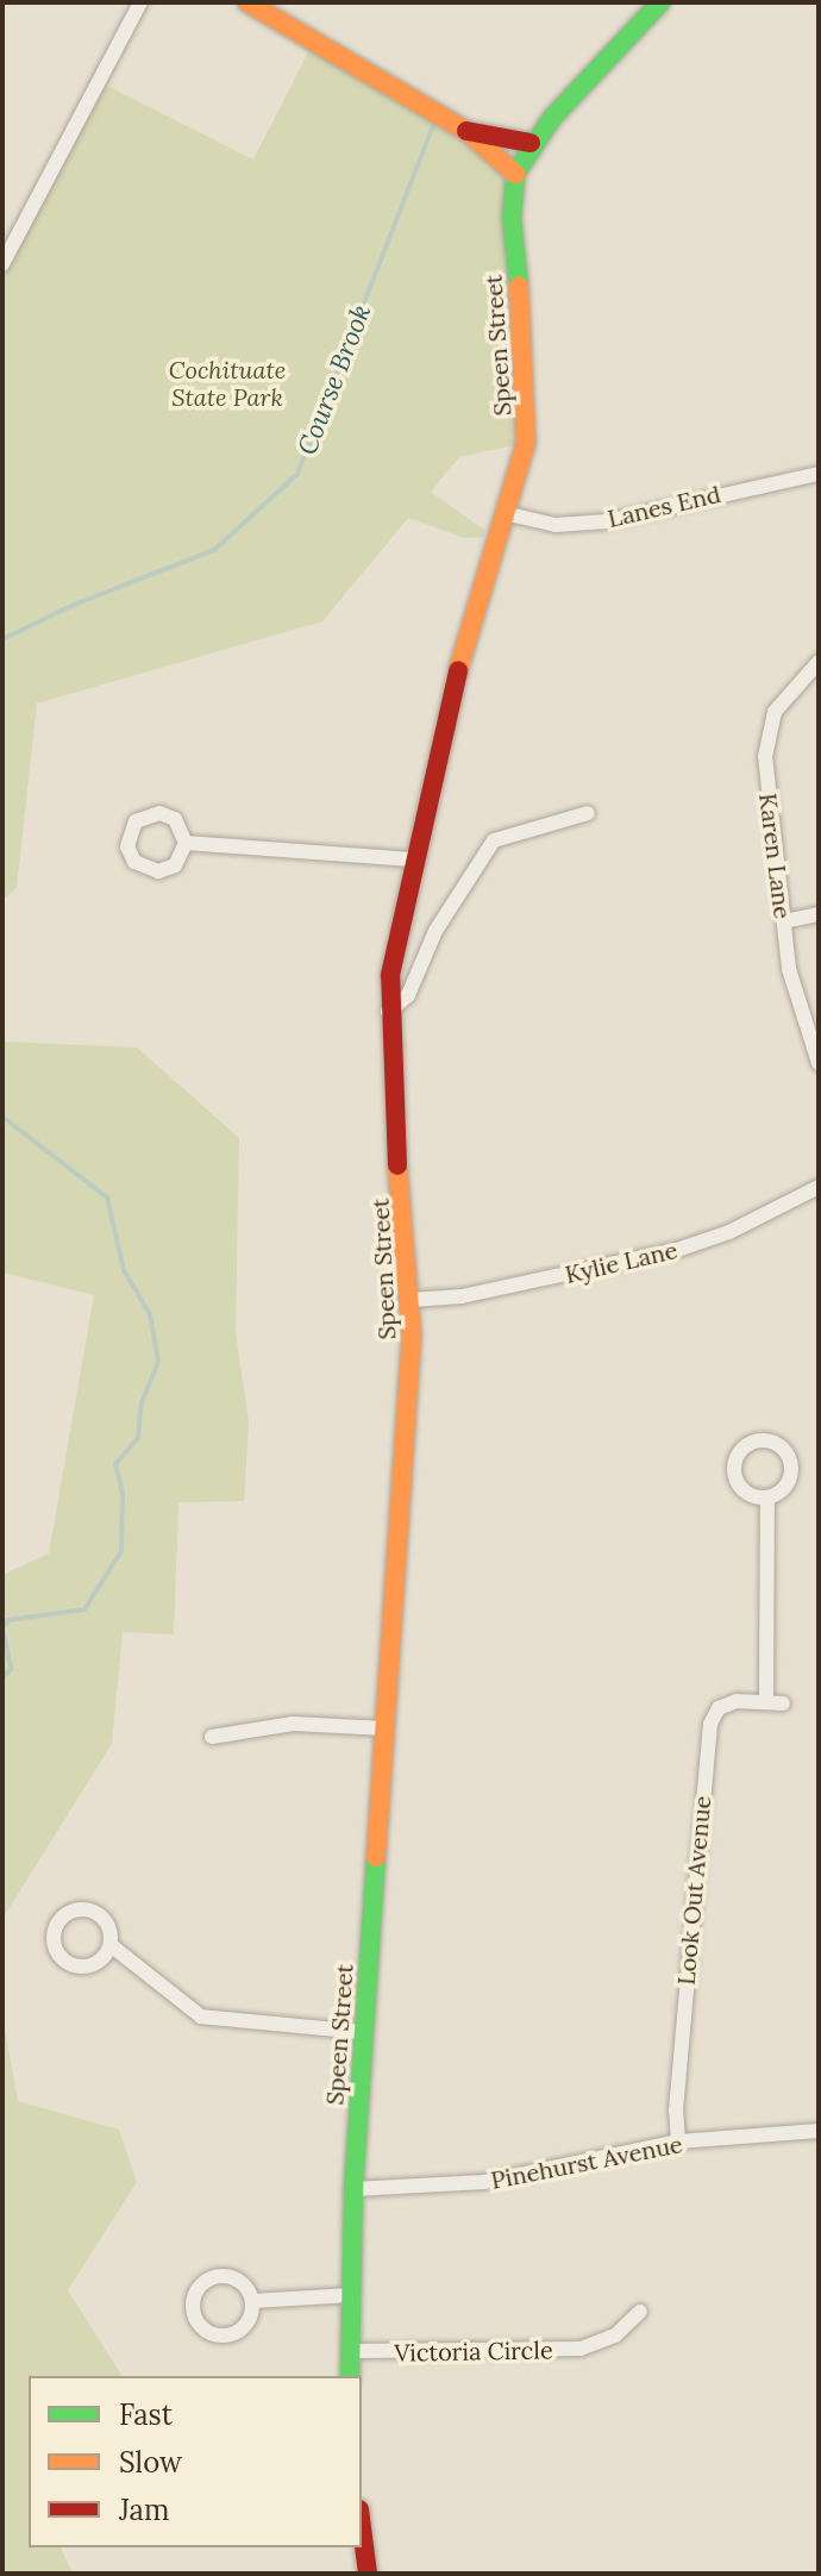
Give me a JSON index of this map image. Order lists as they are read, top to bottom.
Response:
{
  "streets": {
    "street": [
      "Speen Street",
      "Lanes End",
      "Karen Lane",
      "Kylie Lane",
      "Look Out Avenue",
      "Pinehurst Avenue",
      "Victoria Circle"
    ]
  },
  "crossings": [
    ["Speen Street", "Lanes End"],
    ["Speen Street", "Kylie Lane"],
    ["Speen Street", "Pinehurst Avenue"],
    ["Speen Street", "Victoria Circle"],
    ["Look Out Avenue", "Pinehurst Avenue"]
  ],
  "water": ["Course Brook"],
  "parks": ["Cochituate State Park"],
  "legend": ["Fast", "Slow", "Jam"]
}
